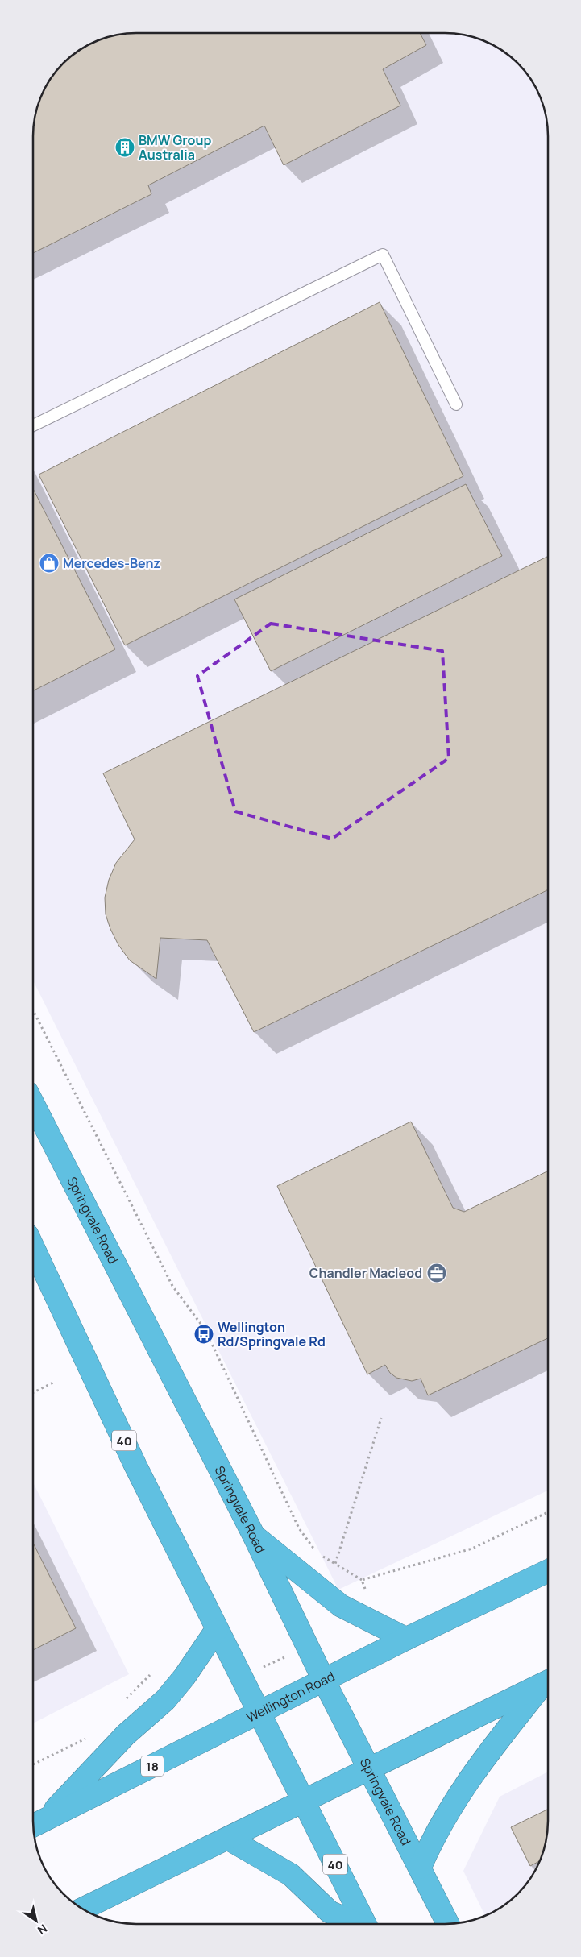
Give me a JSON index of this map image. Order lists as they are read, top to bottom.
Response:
{
  "streets": {
    "highway": [
      "Springvale Road",
      "40",
      "Wellington Road",
      "18"
    ]
  },
  "crossings": [
    ["Springvale Road", "Wellington Road"],
    ["40", "Wellington Road"]
  ],
  "places": {
    "building": ["BMW Group Australia"],
    "shop": ["Mercedes-Benz"],
    "office": ["Chandler Macleod"],
    "bus stop": ["Wellington Rd/Springvale Rd"]
  },
  "north": "bottom right"
}
